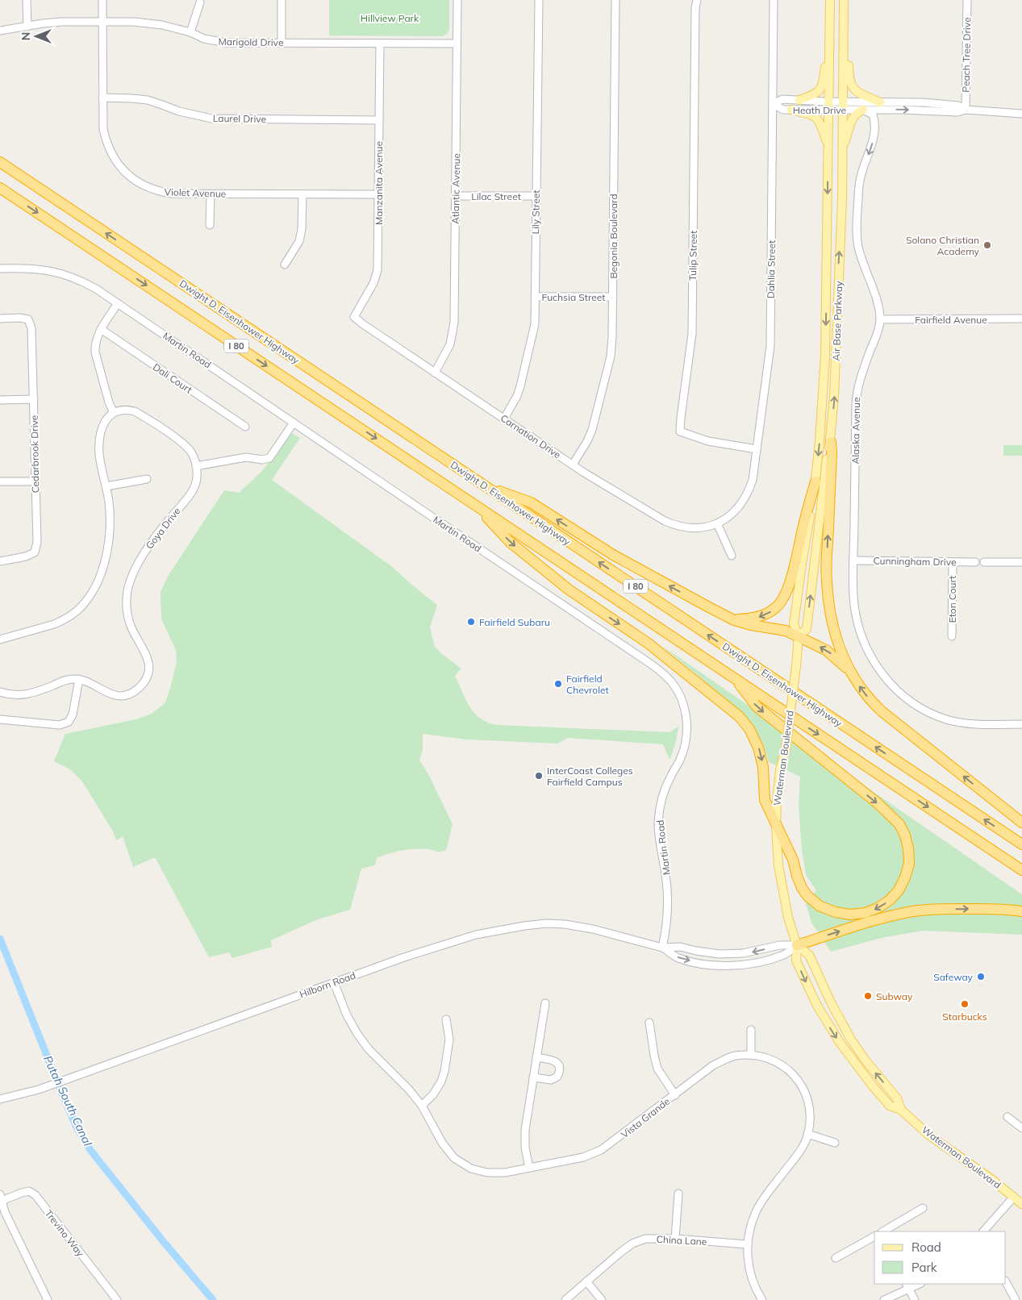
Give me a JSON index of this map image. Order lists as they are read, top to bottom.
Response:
{
  "streets": {
    "highway": ["Dwight D. Eisenhower Highway", "I 80"],
    "main road": ["Air Base Parkway", "Waterman Boulevard"],
    "street": [
      "Marigold Drive",
      "Peach Tree Drive",
      "Heath Drive",
      "Laurel Drive",
      "Manzanita Avenue",
      "Atlantic Avenue",
      "Violet Avenue",
      "Lilac Street",
      "Lily Street",
      "Begonia Boulevard",
      "Tulip Street",
      "Dahlia Street",
      "Fuchsia Street",
      "Fairfield Avenue",
      "Martin Road",
      "Dali Court",
      "Alaska Avenue",
      "Carnation Drive",
      "Cedarbrook Drive",
      "Goya Drive",
      "Cunningham Drive",
      "Eton Court",
      "Hilborn Road",
      "Vista Grande",
      "Trevino Way",
      "China Lane"
    ]
  },
  "crossings": [
    ["Marigold Drive", "Manzanita Avenue"],
    ["Marigold Drive", "Atlantic Avenue"],
    ["Marigold Drive", "Violet Avenue"],
    ["Peach Tree Drive", "Heath Drive"],
    ["Heath Drive", "Dahlia Street"],
    ["Heath Drive", "Air Base Parkway"],
    ["Heath Drive", "Alaska Avenue"],
    ["Laurel Drive", "Manzanita Avenue"],
    ["Laurel Drive", "Violet Avenue"],
    ["Manzanita Avenue", "Violet Avenue"],
    ["Manzanita Avenue", "Carnation Drive"],
    ["Atlantic Avenue", "Lilac Street"],
    ["Atlantic Avenue", "Carnation Drive"],
    ["Lilac Street", "Lily Street"],
    ["Lily Street", "Fuchsia Street"],
    ["Lily Street", "Carnation Drive"],
    ["Begonia Boulevard", "Fuchsia Street"],
    ["Begonia Boulevard", "Carnation Drive"],
    ["Tulip Street", "Dahlia Street"],
    ["Dahlia Street", "Carnation Drive"],
    ["Fairfield Avenue", "Alaska Avenue"],
    ["Air Base Parkway", "Waterman Boulevard"],
    ["Martin Road", "Hilborn Road"],
    ["Alaska Avenue", "Cunningham Drive"],
    ["Cunningham Drive", "Eton Court"],
    ["Waterman Boulevard", "Hilborn Road"],
    ["Hilborn Road", "Vista Grande"],
    ["Vista Grande", "China Lane"]
  ],
  "water": ["Putah South Canal"],
  "parks": ["Hillview Park"],
  "places": [
    "Solano Christian Academy",
    "Fairfield Subaru",
    "Fairfield Chevrolet",
    "InterCoast Colleges Fairfield Campus",
    "Safeway",
    "Subway",
    "Starbucks"
  ],
  "legend": ["Road", "Park"],
  "north": "left"
}
